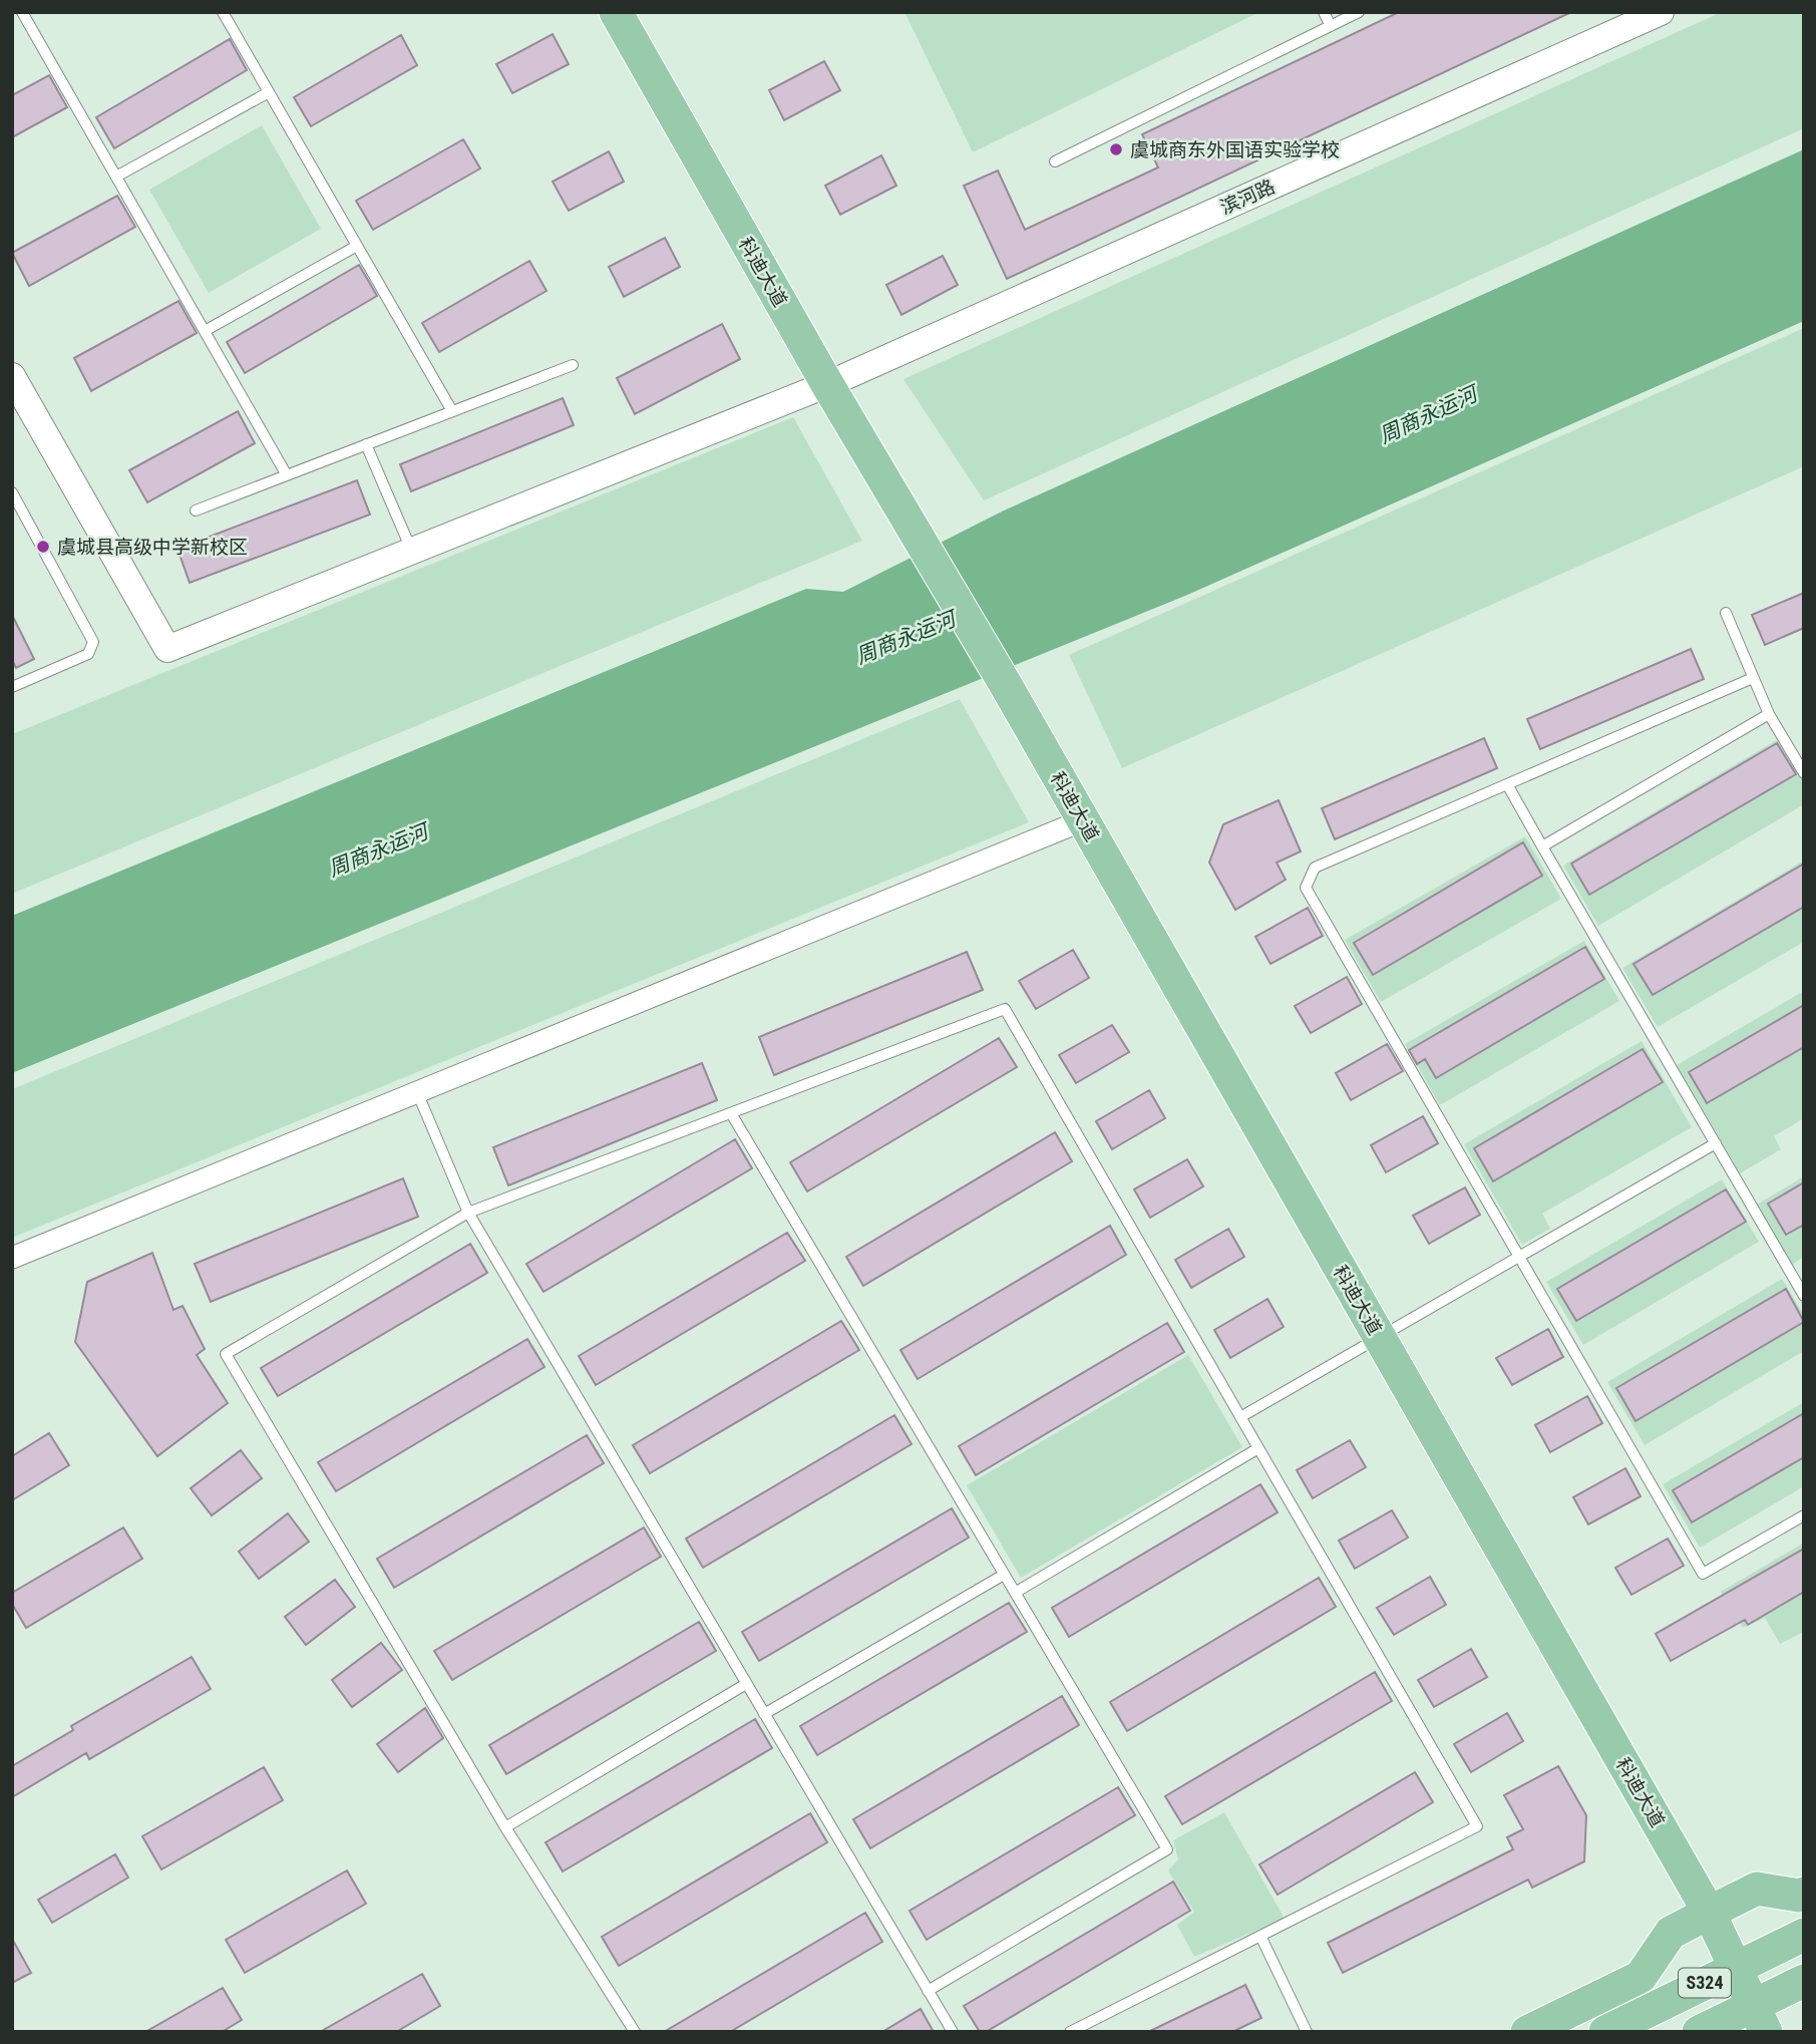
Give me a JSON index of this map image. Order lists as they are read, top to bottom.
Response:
{
  "streets": {
    "main road": ["科迪大道", "S324"],
    "street": ["滨河路"]
  },
  "crossings": [
    ["滨河路", "科迪大道"],
    ["科迪大道", "S324"]
  ],
  "water": ["周商永运河"],
  "places": ["虞城商东外国语实验学校", "虞城县高级中学新校区"]
}
